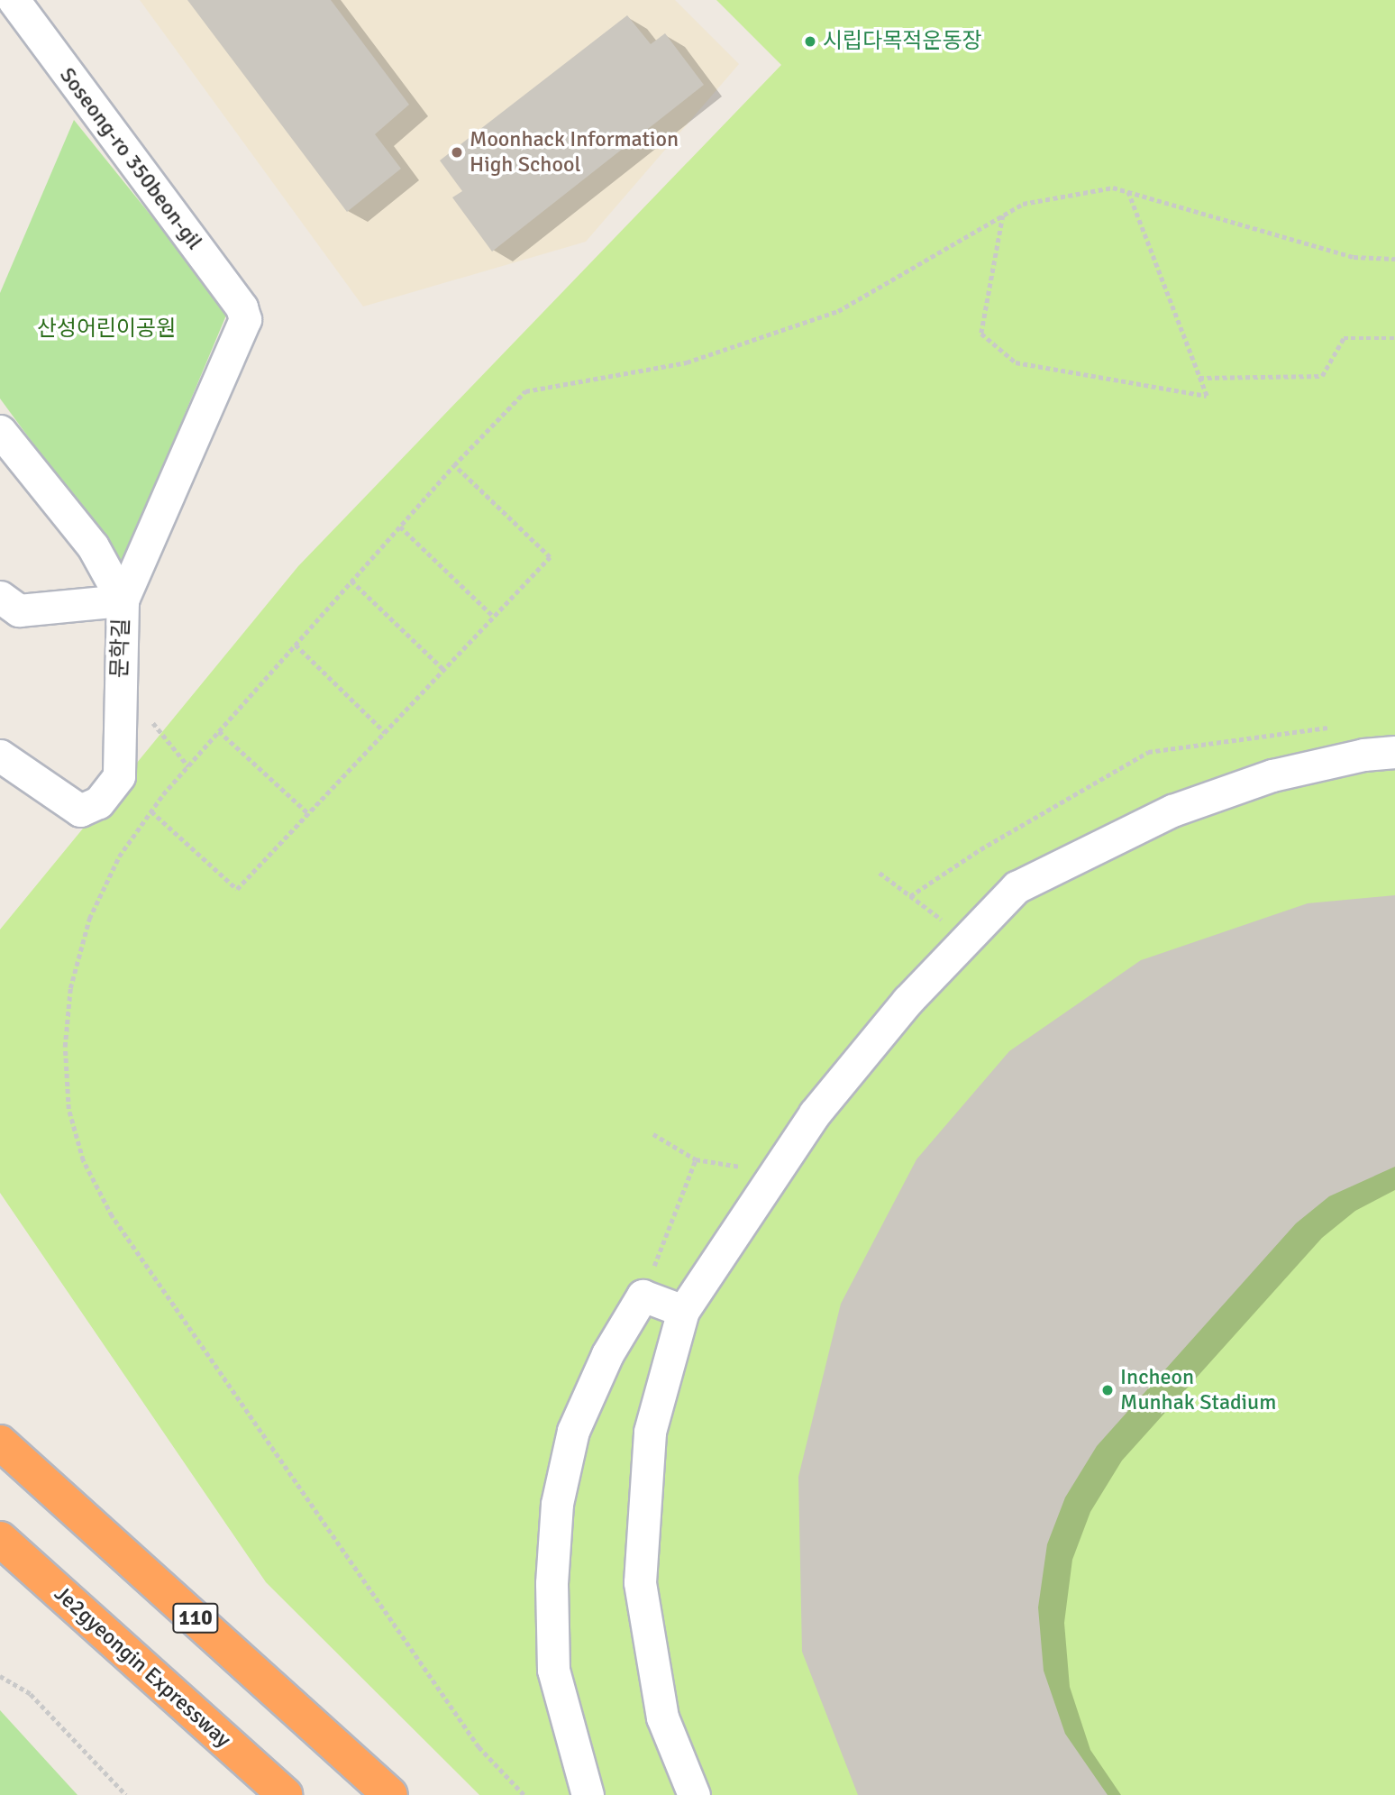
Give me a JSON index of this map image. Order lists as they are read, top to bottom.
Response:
{
  "streets": {
    "highway": ["110", "Je2gyeongin Expressway"],
    "street": ["Soseong-ro 350beon-gil", "문학길"]
  },
  "crossings": [
    ["Soseong-ro 350beon-gil", "문학길"]
  ],
  "parks": ["산성어린이공원"],
  "places": ["시립다목적운동장", "Moonhack Information High School", "Incheon Munhak Stadium"]
}
